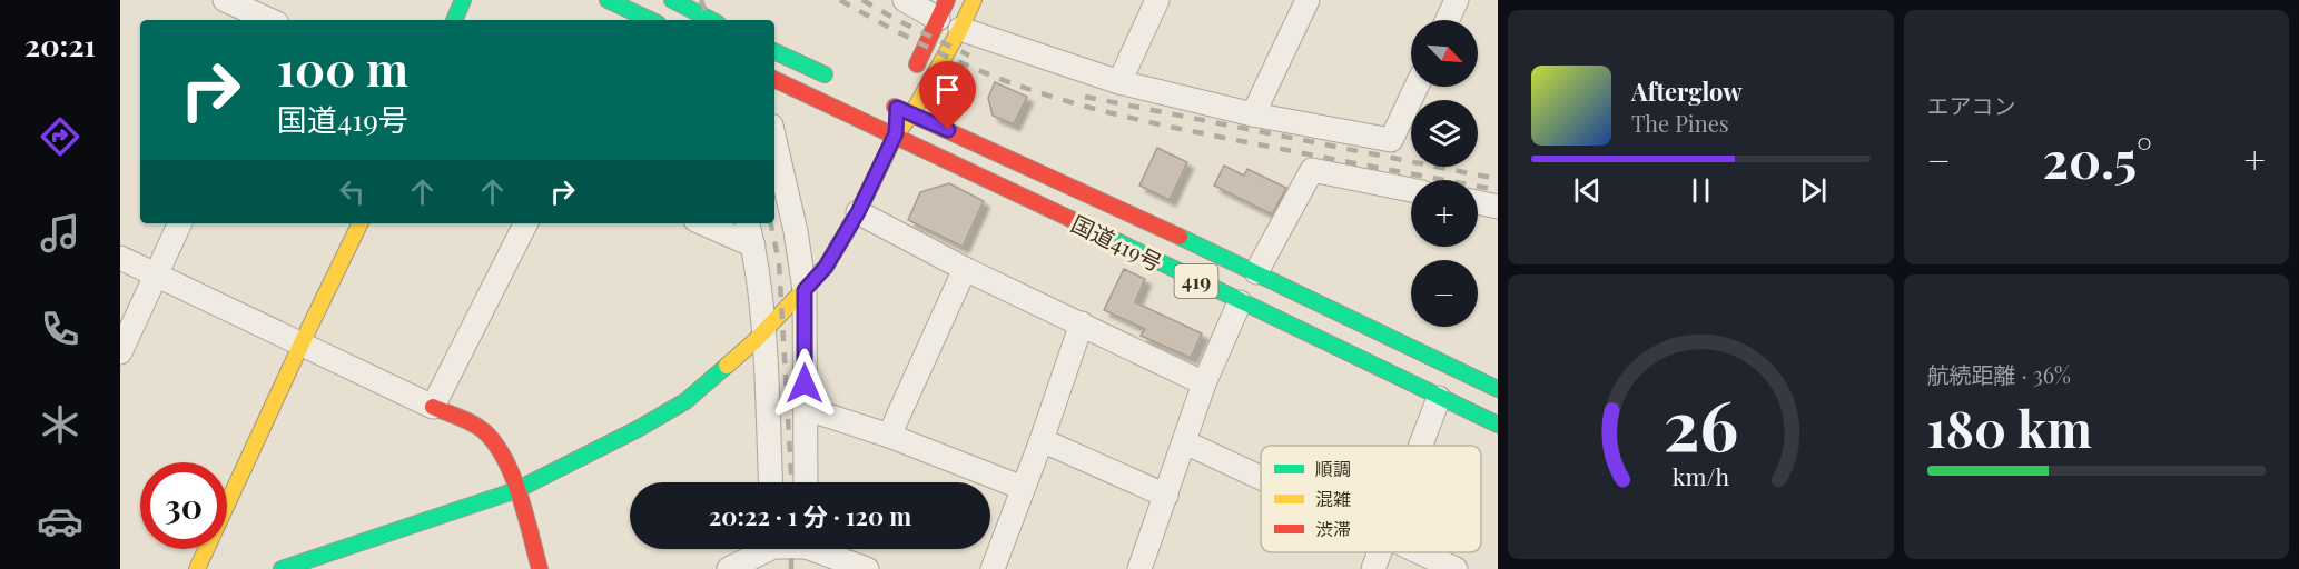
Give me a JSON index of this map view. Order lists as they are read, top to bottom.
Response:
{
  "streets": {
    "main road": ["国道419号", "419"]
  },
  "legend": ["順調", "混雑", "渋滞"],
  "north": "bottom right",
  "page": {
    "tabs": "20:21",
    "tile": [
      "エアコン",
      ["航続距離 · 36%", "180 km"]
    ],
    "map_buttons": ["+", "−"],
    "turn": ["100 m", "国道419号"],
    "song": ["Afterglow", "The Pines"],
    "heat": ["−", "20.5°", "+"],
    "limit": "30",
    "trip": "20:22 · 1 分 · 120 m",
    "gauge": ["26", "km/h"]
  }
}
